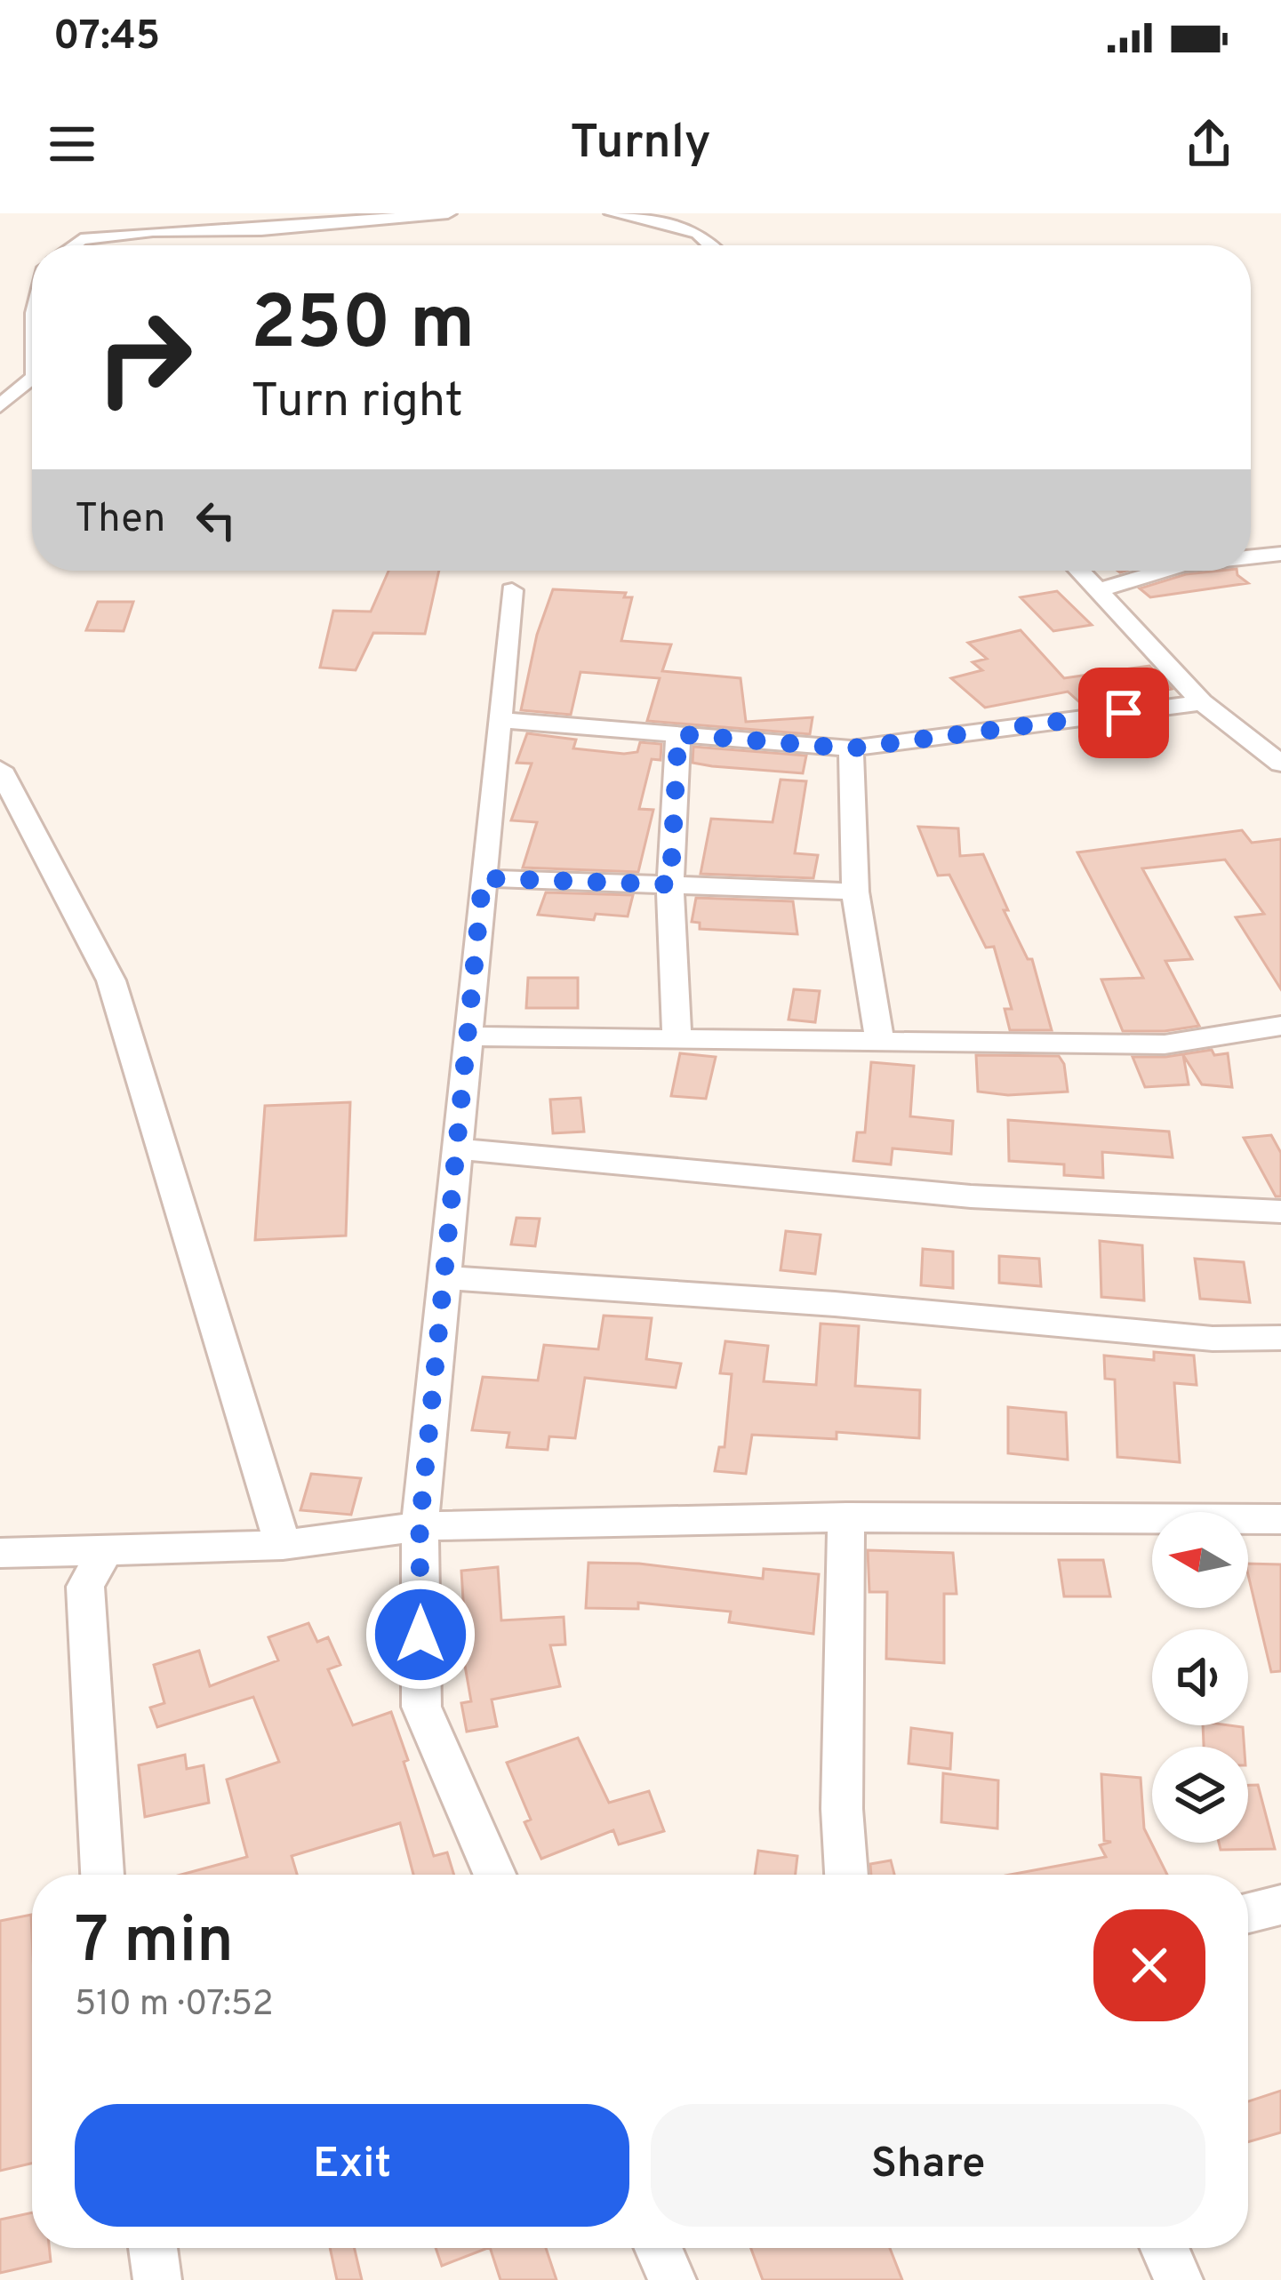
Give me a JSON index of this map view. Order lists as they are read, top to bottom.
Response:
{
  "north": "left",
  "page": {
    "status": "07:45",
    "header": "Turnly",
    "turn": ["250 m", "Turn right"],
    "then": "Then",
    "heading": ["7 min", "510 m · 07:52"],
    "buttons": ["Exit", "Share"]
  }
}
